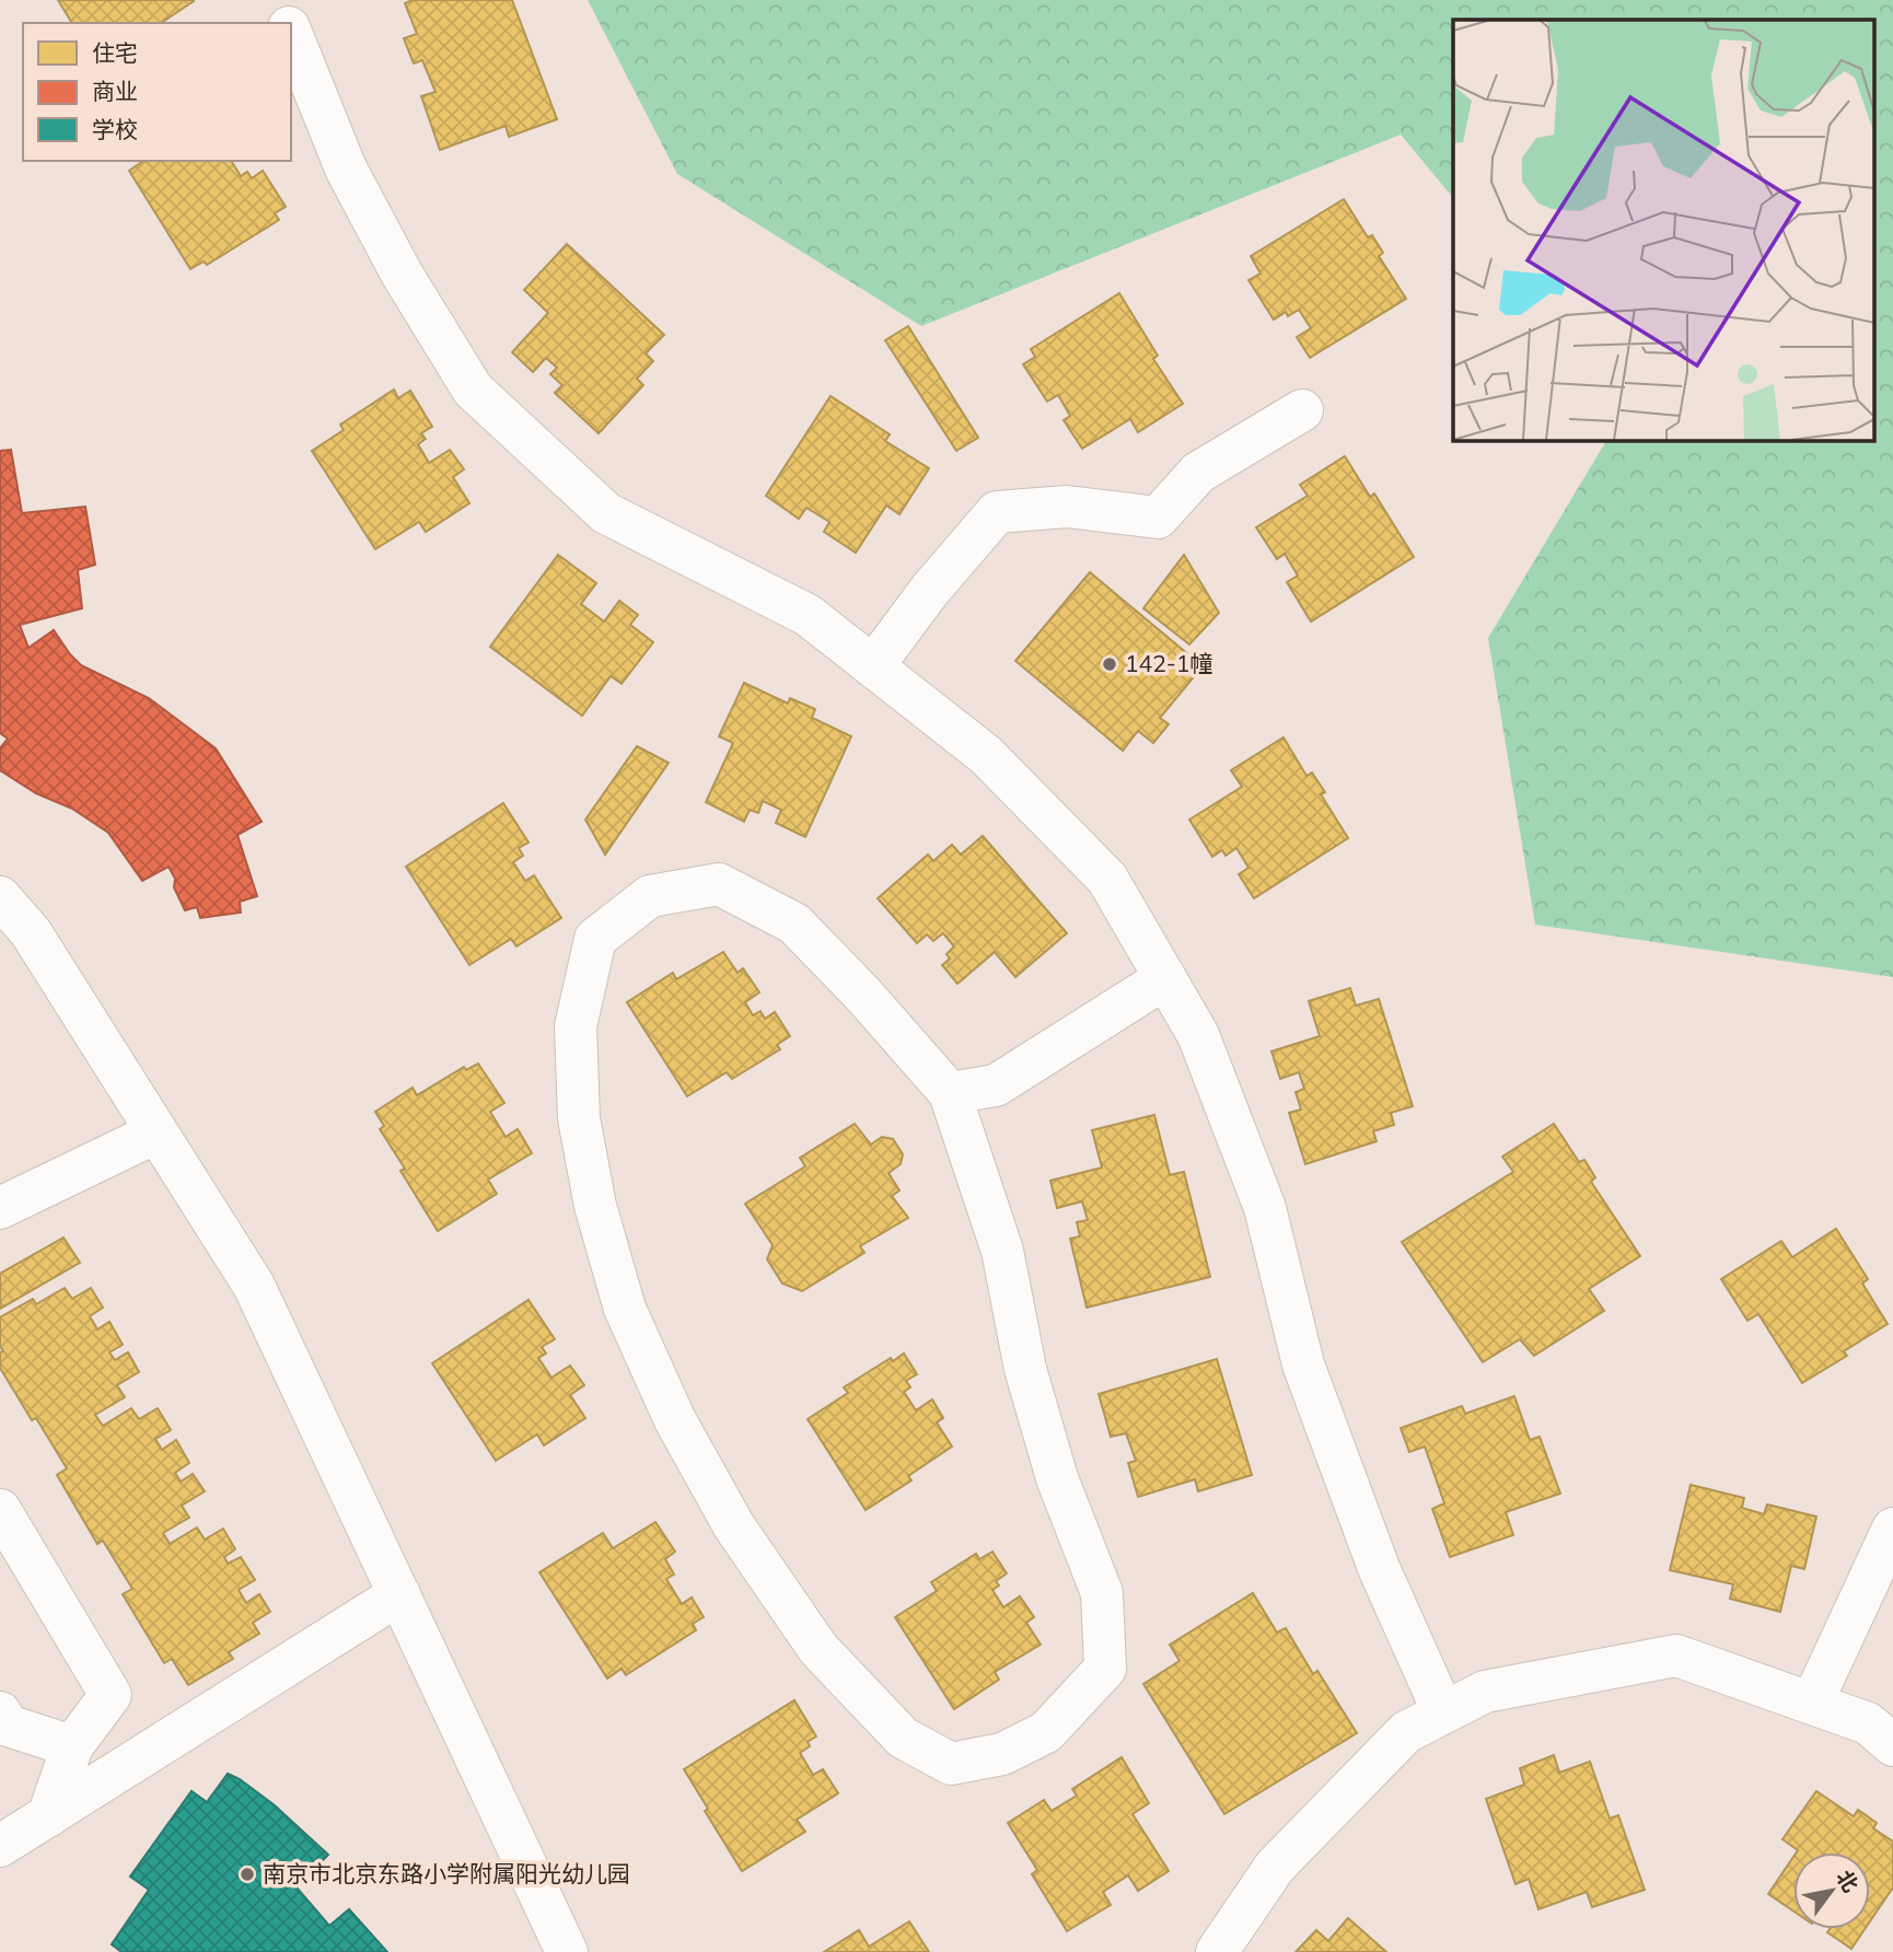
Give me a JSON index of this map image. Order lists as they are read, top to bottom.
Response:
{
  "places": ["142-1幢", "南京市北京东路小学附属阳光幼儿园"],
  "legend": ["住宅", "商业", "学校"],
  "north": "top right"
}
